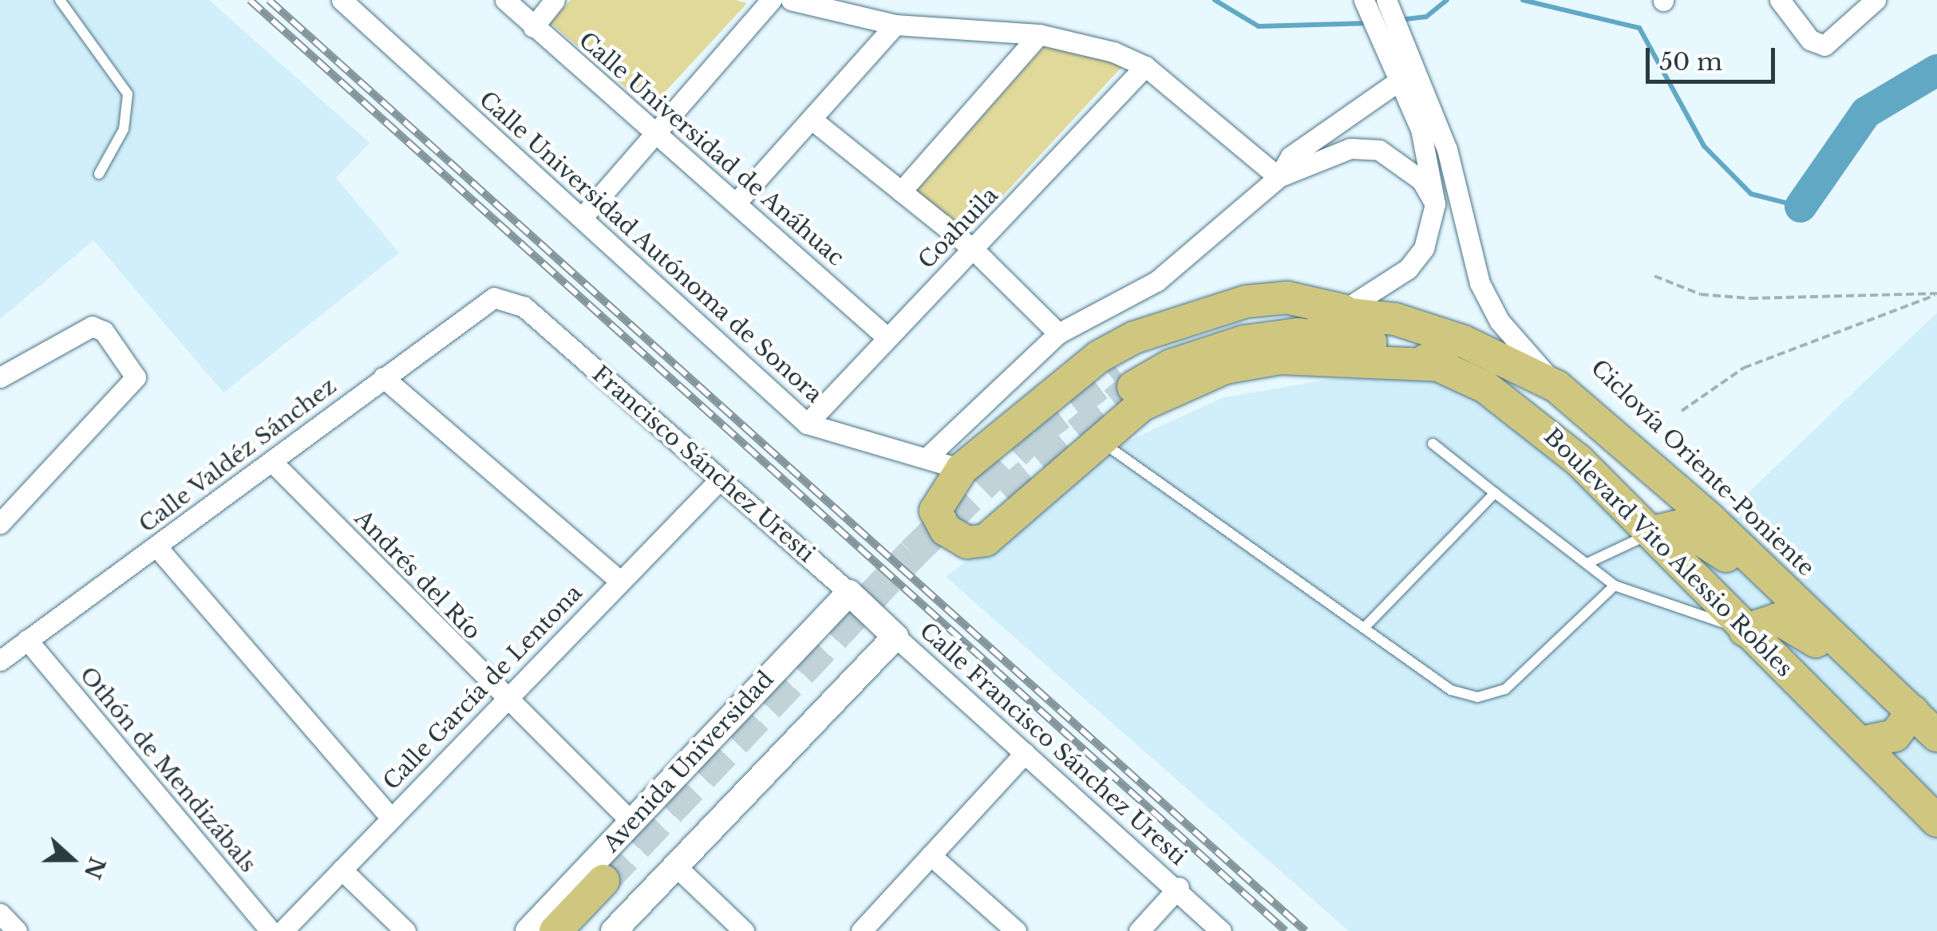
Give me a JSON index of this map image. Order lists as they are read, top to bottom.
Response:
{
  "streets": {
    "main road": ["Boulevard Vito Alessio Robles", "Avenida Universidad"],
    "street": [
      "Calle Universidad de Anáhuac",
      "Coahuila",
      "Calle Universidad Autónoma de Sonora",
      "Calle Valdéz Sánchez",
      "Francisco Sánchez Uresti",
      "Andrés del Río",
      "Calle García de Lentona",
      "Calle Francisco Sánchez Uresti",
      "Othón de Mendizábals"
    ]
  },
  "crossings": [
    ["Calle Universidad de Anáhuac", "Coahuila"],
    ["Coahuila", "Calle Universidad Autónoma de Sonora"],
    ["Calle Valdéz Sánchez", "Francisco Sánchez Uresti"],
    ["Calle Valdéz Sánchez", "Andrés del Río"],
    ["Calle Valdéz Sánchez", "Othón de Mendizábals"],
    ["Francisco Sánchez Uresti", "Calle García de Lentona"],
    ["Francisco Sánchez Uresti", "Calle Francisco Sánchez Uresti"],
    ["Francisco Sánchez Uresti", "Avenida Universidad"],
    ["Andrés del Río", "Calle García de Lentona"],
    ["Andrés del Río", "Avenida Universidad"]
  ],
  "scale_bar": "50 m",
  "north": "right"
}
